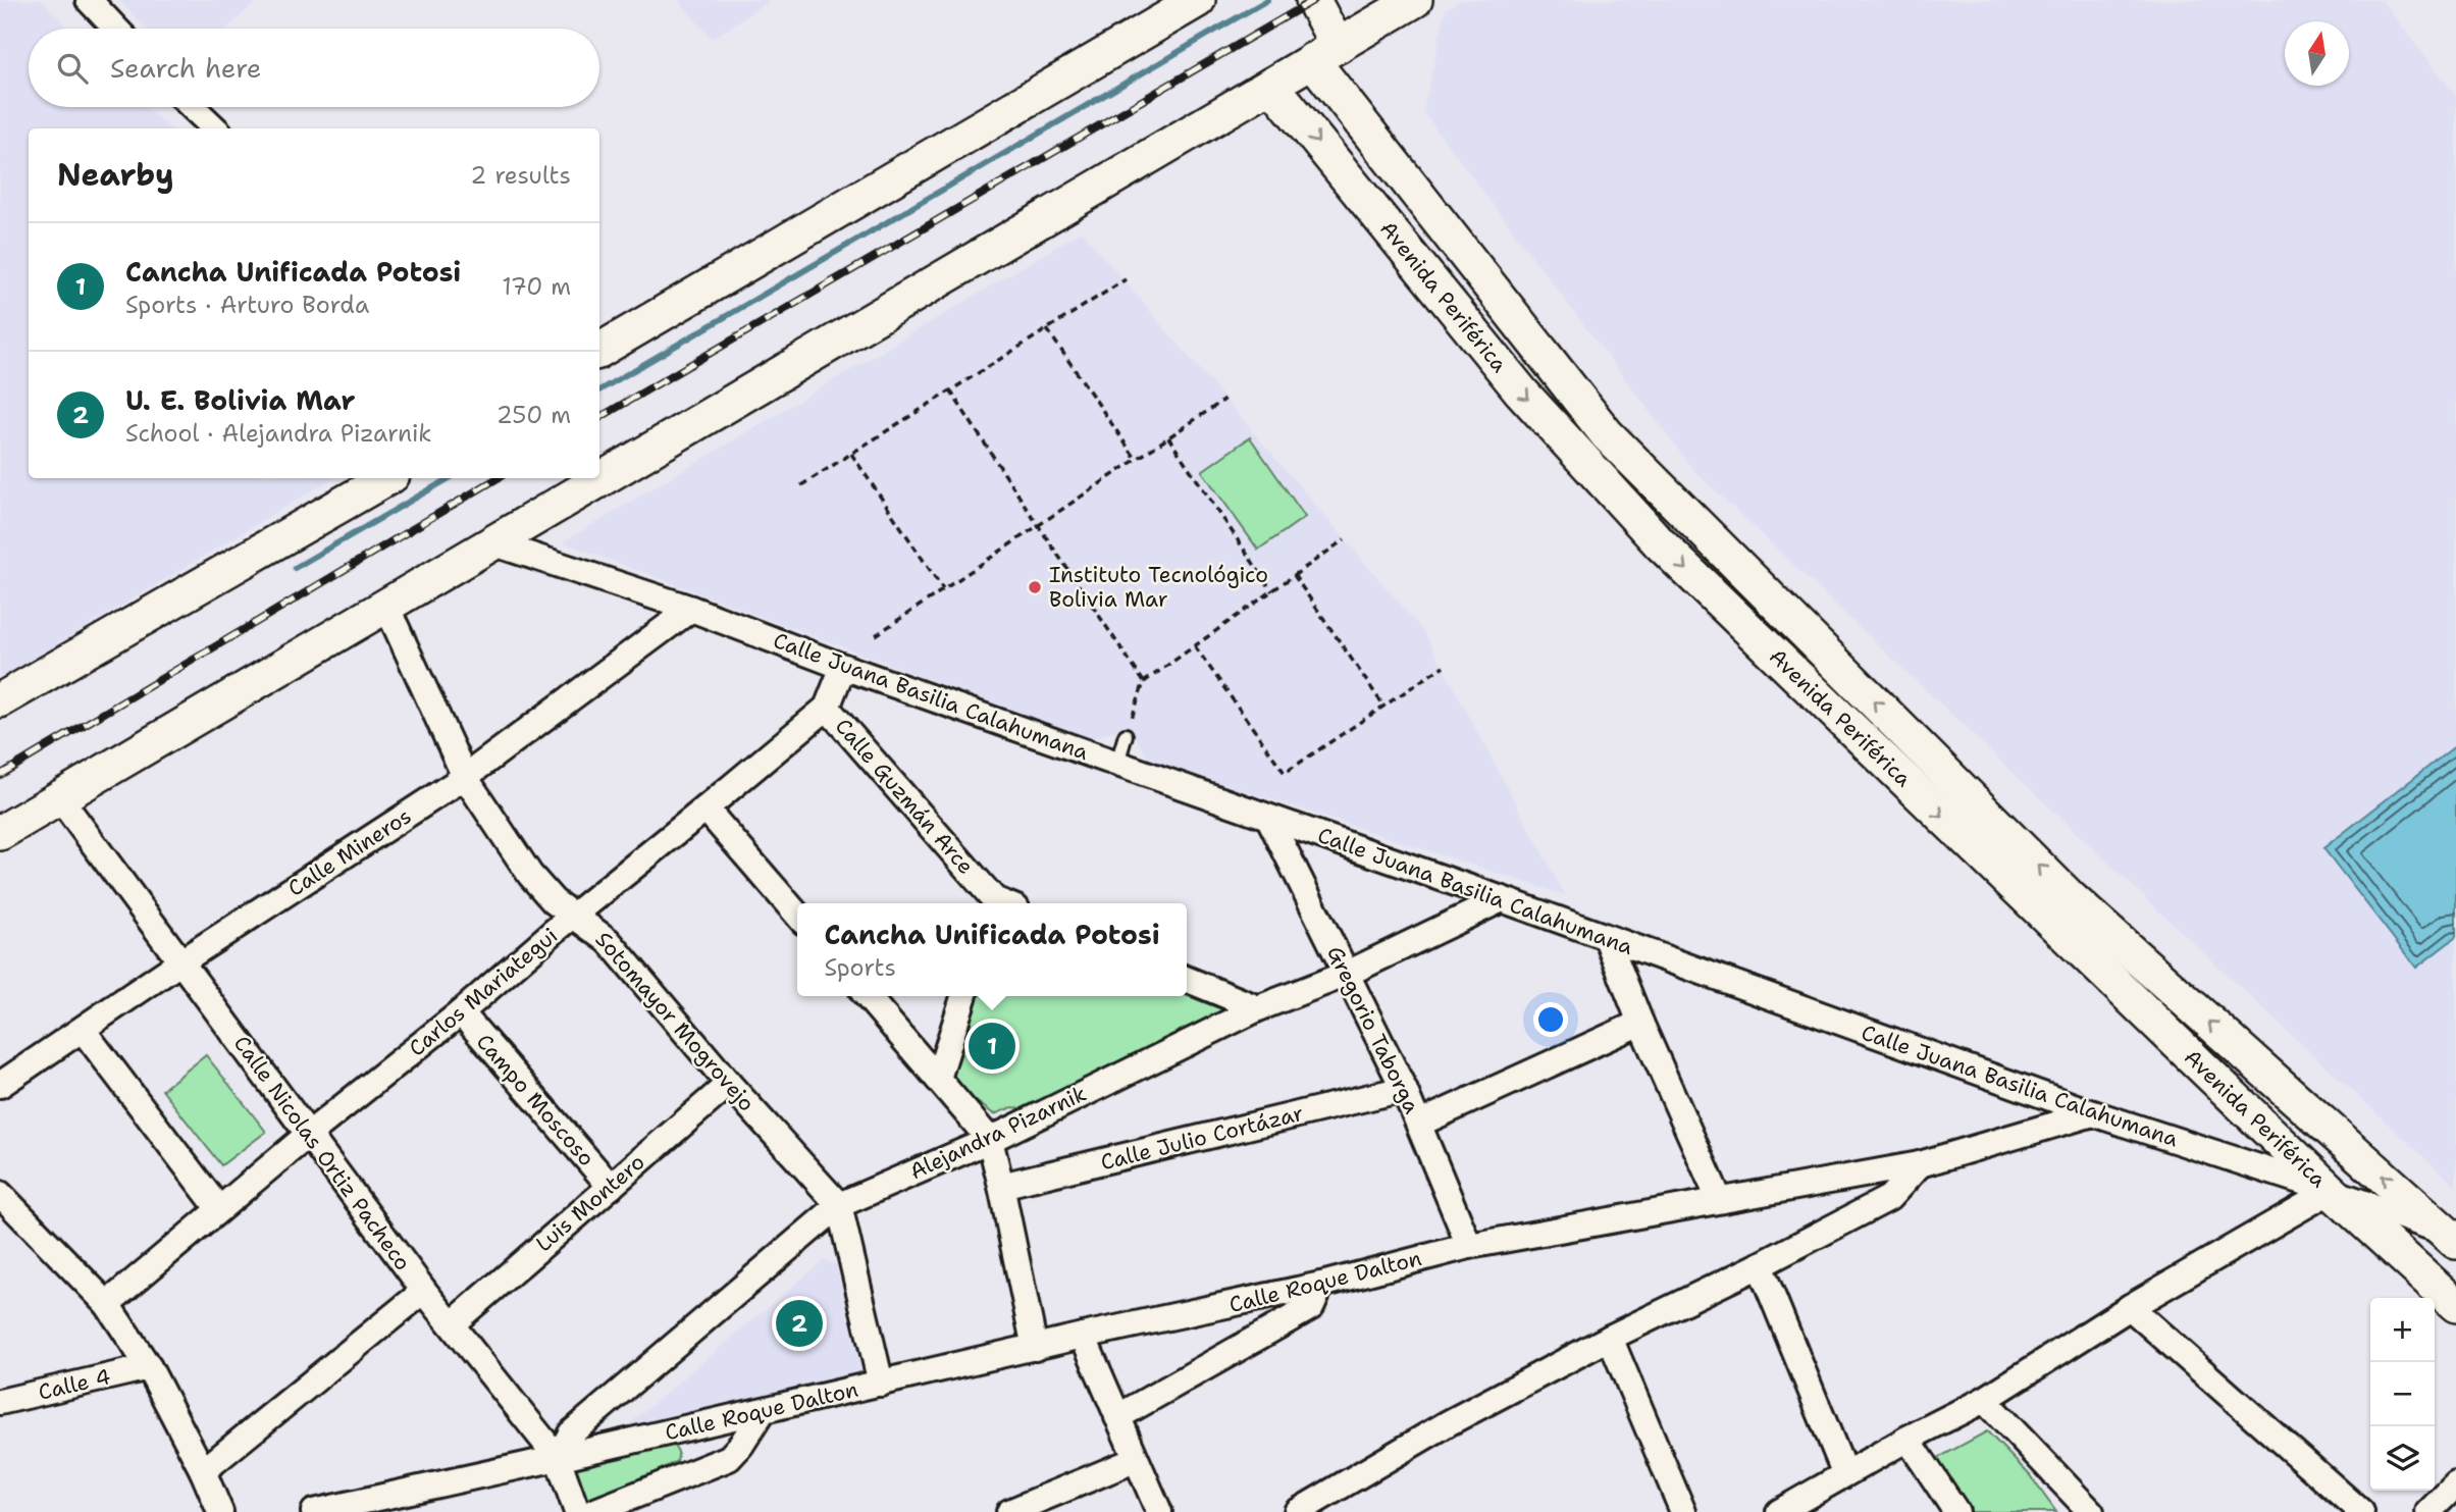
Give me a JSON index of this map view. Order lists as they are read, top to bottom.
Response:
{
  "streets": {
    "street": [
      "Avenida Periférica",
      "Calle Juana Basilia Calahumana",
      "Calle Guzmán Arce",
      "Calle Mineros",
      "Carlos Mariategui",
      "Sotomayor Mogrovejo",
      "Gregorio Taborga",
      "Campo Moscoso",
      "Alejandra Pizarnik",
      "Calle Julio Cortázar",
      "Calle Nicolas Ortiz Pacheco",
      "Luis Montero",
      "Calle Roque Dalton",
      "Calle 4"
    ]
  },
  "crossings": [
    ["Avenida Periférica", "Calle Juana Basilia Calahumana"],
    ["Calle Juana Basilia Calahumana", "Calle Mineros"],
    ["Calle Juana Basilia Calahumana", "Carlos Mariategui"],
    ["Calle Juana Basilia Calahumana", "Gregorio Taborga"],
    ["Calle Juana Basilia Calahumana", "Alejandra Pizarnik"],
    ["Calle Juana Basilia Calahumana", "Calle Roque Dalton"],
    ["Calle Guzmán Arce", "Carlos Mariategui"],
    ["Calle Mineros", "Sotomayor Mogrovejo"],
    ["Calle Mineros", "Calle Nicolas Ortiz Pacheco"],
    ["Carlos Mariategui", "Sotomayor Mogrovejo"],
    ["Carlos Mariategui", "Campo Moscoso"],
    ["Carlos Mariategui", "Calle Nicolas Ortiz Pacheco"],
    ["Sotomayor Mogrovejo", "Alejandra Pizarnik"],
    ["Sotomayor Mogrovejo", "Luis Montero"],
    ["Sotomayor Mogrovejo", "Calle Roque Dalton"],
    ["Gregorio Taborga", "Alejandra Pizarnik"],
    ["Gregorio Taborga", "Calle Julio Cortázar"],
    ["Gregorio Taborga", "Calle Roque Dalton"],
    ["Campo Moscoso", "Luis Montero"],
    ["Alejandra Pizarnik", "Calle Nicolas Ortiz Pacheco"],
    ["Alejandra Pizarnik", "Calle Roque Dalton"],
    ["Calle Nicolas Ortiz Pacheco", "Luis Montero"],
    ["Calle Nicolas Ortiz Pacheco", "Calle Roque Dalton"]
  ],
  "places": ["Instituto Tecnológico Bolivia Mar"],
  "north": "top",
  "page": {
    "search": "Search here",
    "heading": ["Nearby", "2 results"],
    "list": [
      {
        "mark": "1",
        "name": "Cancha Unificada Potosi",
        "note": "Sports · Arturo Borda",
        "value": "170 m"
      },
      {
        "mark": "2",
        "name": "U. E. Bolivia Mar",
        "note": "School · Alejandra Pizarnik",
        "value": "250 m"
      }
    ],
    "popup": ["Cancha Unificada Potosi", "Sports"],
    "pins": ["1", "2"],
    "map_buttons": ["+", "−"]
  }
}
